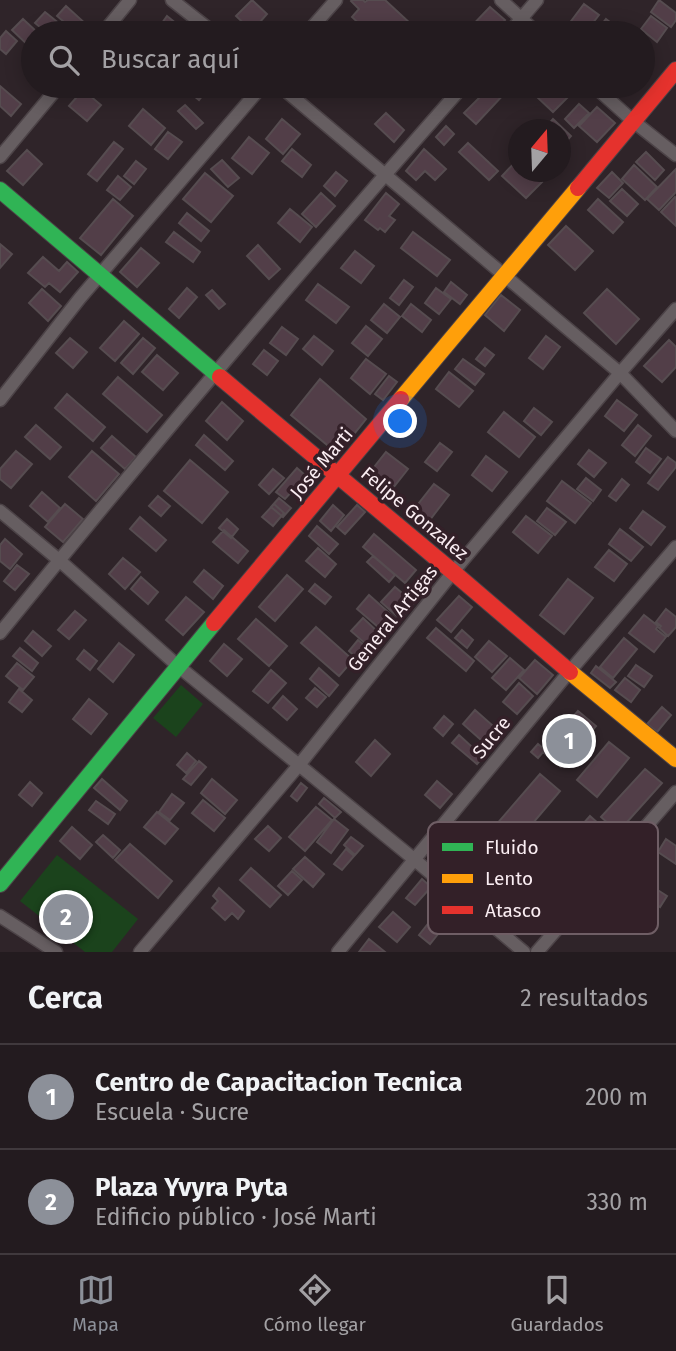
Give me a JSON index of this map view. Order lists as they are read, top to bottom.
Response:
{
  "streets": {
    "street": [
      "José Marti",
      "Felipe Gonzalez",
      "General Artigas",
      "Sucre"
    ]
  },
  "crossings": [
    ["José Marti", "Felipe Gonzalez"],
    ["Felipe Gonzalez", "General Artigas"],
    ["Felipe Gonzalez", "Sucre"]
  ],
  "legend": ["Fluido", "Lento", "Atasco"],
  "north": "top",
  "page": {
    "search": "Buscar aquí",
    "pins": ["1", "2"],
    "heading": ["Cerca", "2 resultados"],
    "list": [
      {
        "mark": "1",
        "name": "Centro de Capacitacion Tecnica",
        "note": "Escuela · Sucre",
        "value": "200 m"
      },
      {
        "mark": "2",
        "name": "Plaza Yvyra Pyta",
        "note": "Edificio público · José Marti",
        "value": "330 m"
      }
    ],
    "nav": ["Mapa", "Cómo llegar", "Guardados"]
  }
}
